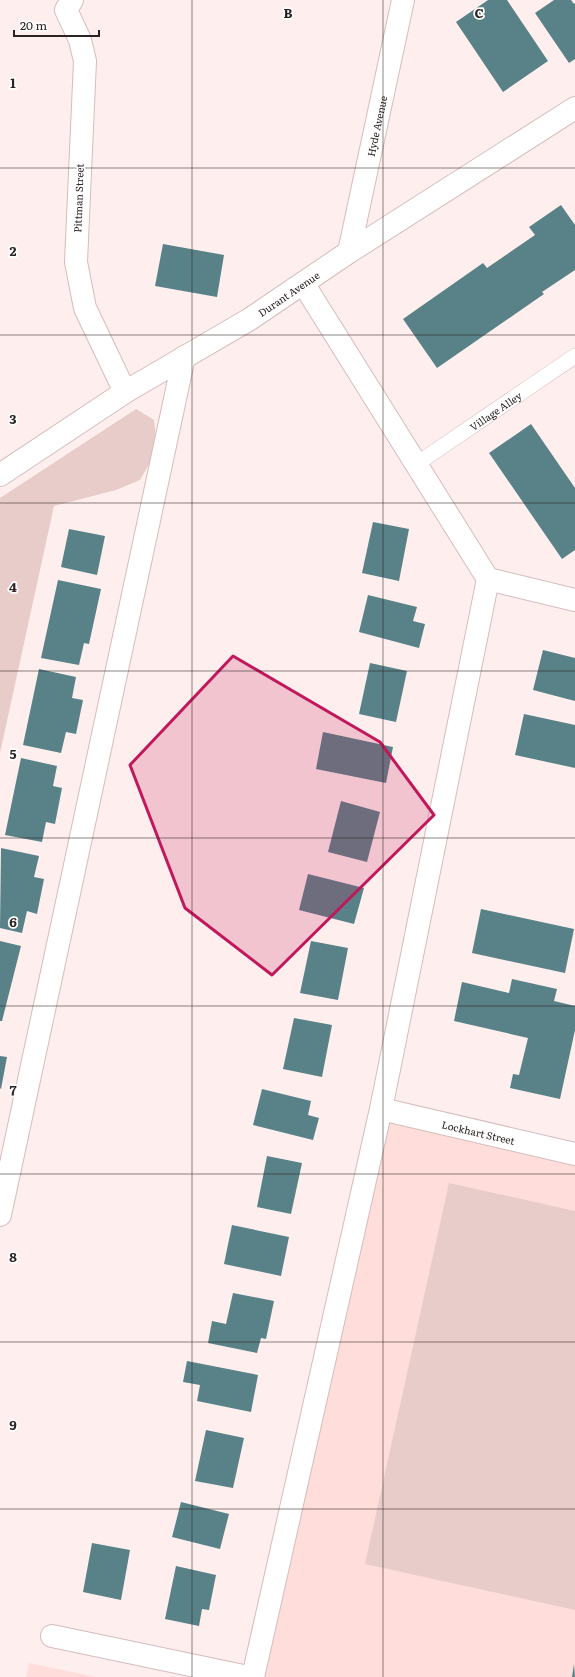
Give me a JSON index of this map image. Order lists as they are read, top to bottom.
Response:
{
  "streets": {
    "street": [
      "Hyde Avenue",
      "Pittman Street",
      "Durant Avenue",
      "Lockhart Street"
    ],
    "lane": ["Village Alley"]
  },
  "crossings": [
    ["Hyde Avenue", "Durant Avenue"],
    ["Pittman Street", "Durant Avenue"]
  ],
  "scale_bar": "20 m",
  "grid": {
    "columns": ["B", "C"],
    "rows": [
      "1",
      "2",
      "3",
      "4",
      "5",
      "6",
      "7",
      "8",
      "9"
    ]
  }
}
